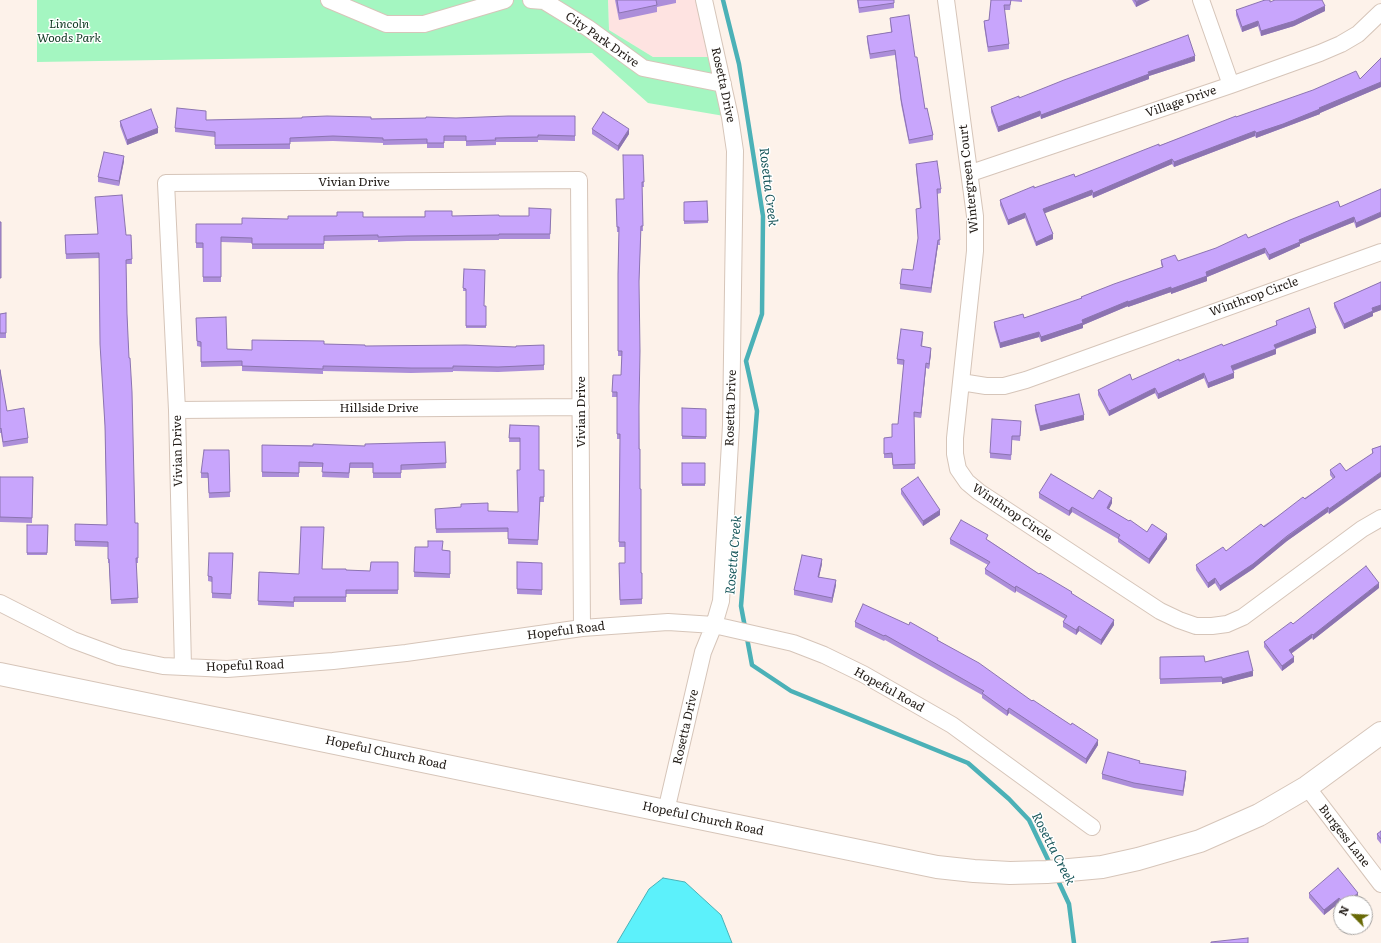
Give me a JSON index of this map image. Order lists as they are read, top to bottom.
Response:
{
  "streets": {
    "main road": ["Hopeful Church Road"],
    "street": [
      "City Park Drive",
      "Rosetta Drive",
      "Village Drive",
      "Wintergreen Court",
      "Vivian Drive",
      "Winthrop Circle",
      "Hillside Drive",
      "Hopeful Road",
      "Burgess Lane"
    ]
  },
  "crossings": [
    ["City Park Drive", "Rosetta Drive"],
    ["Rosetta Drive", "Hopeful Road"],
    ["Rosetta Drive", "Hopeful Church Road"],
    ["Village Drive", "Wintergreen Court"],
    ["Wintergreen Court", "Winthrop Circle"],
    ["Vivian Drive", "Hillside Drive"],
    ["Vivian Drive", "Hopeful Road"],
    ["Hopeful Church Road", "Burgess Lane"]
  ],
  "water": ["Rosetta Creek"],
  "parks": ["Lincoln Woods Park"],
  "north": "top left"
}
